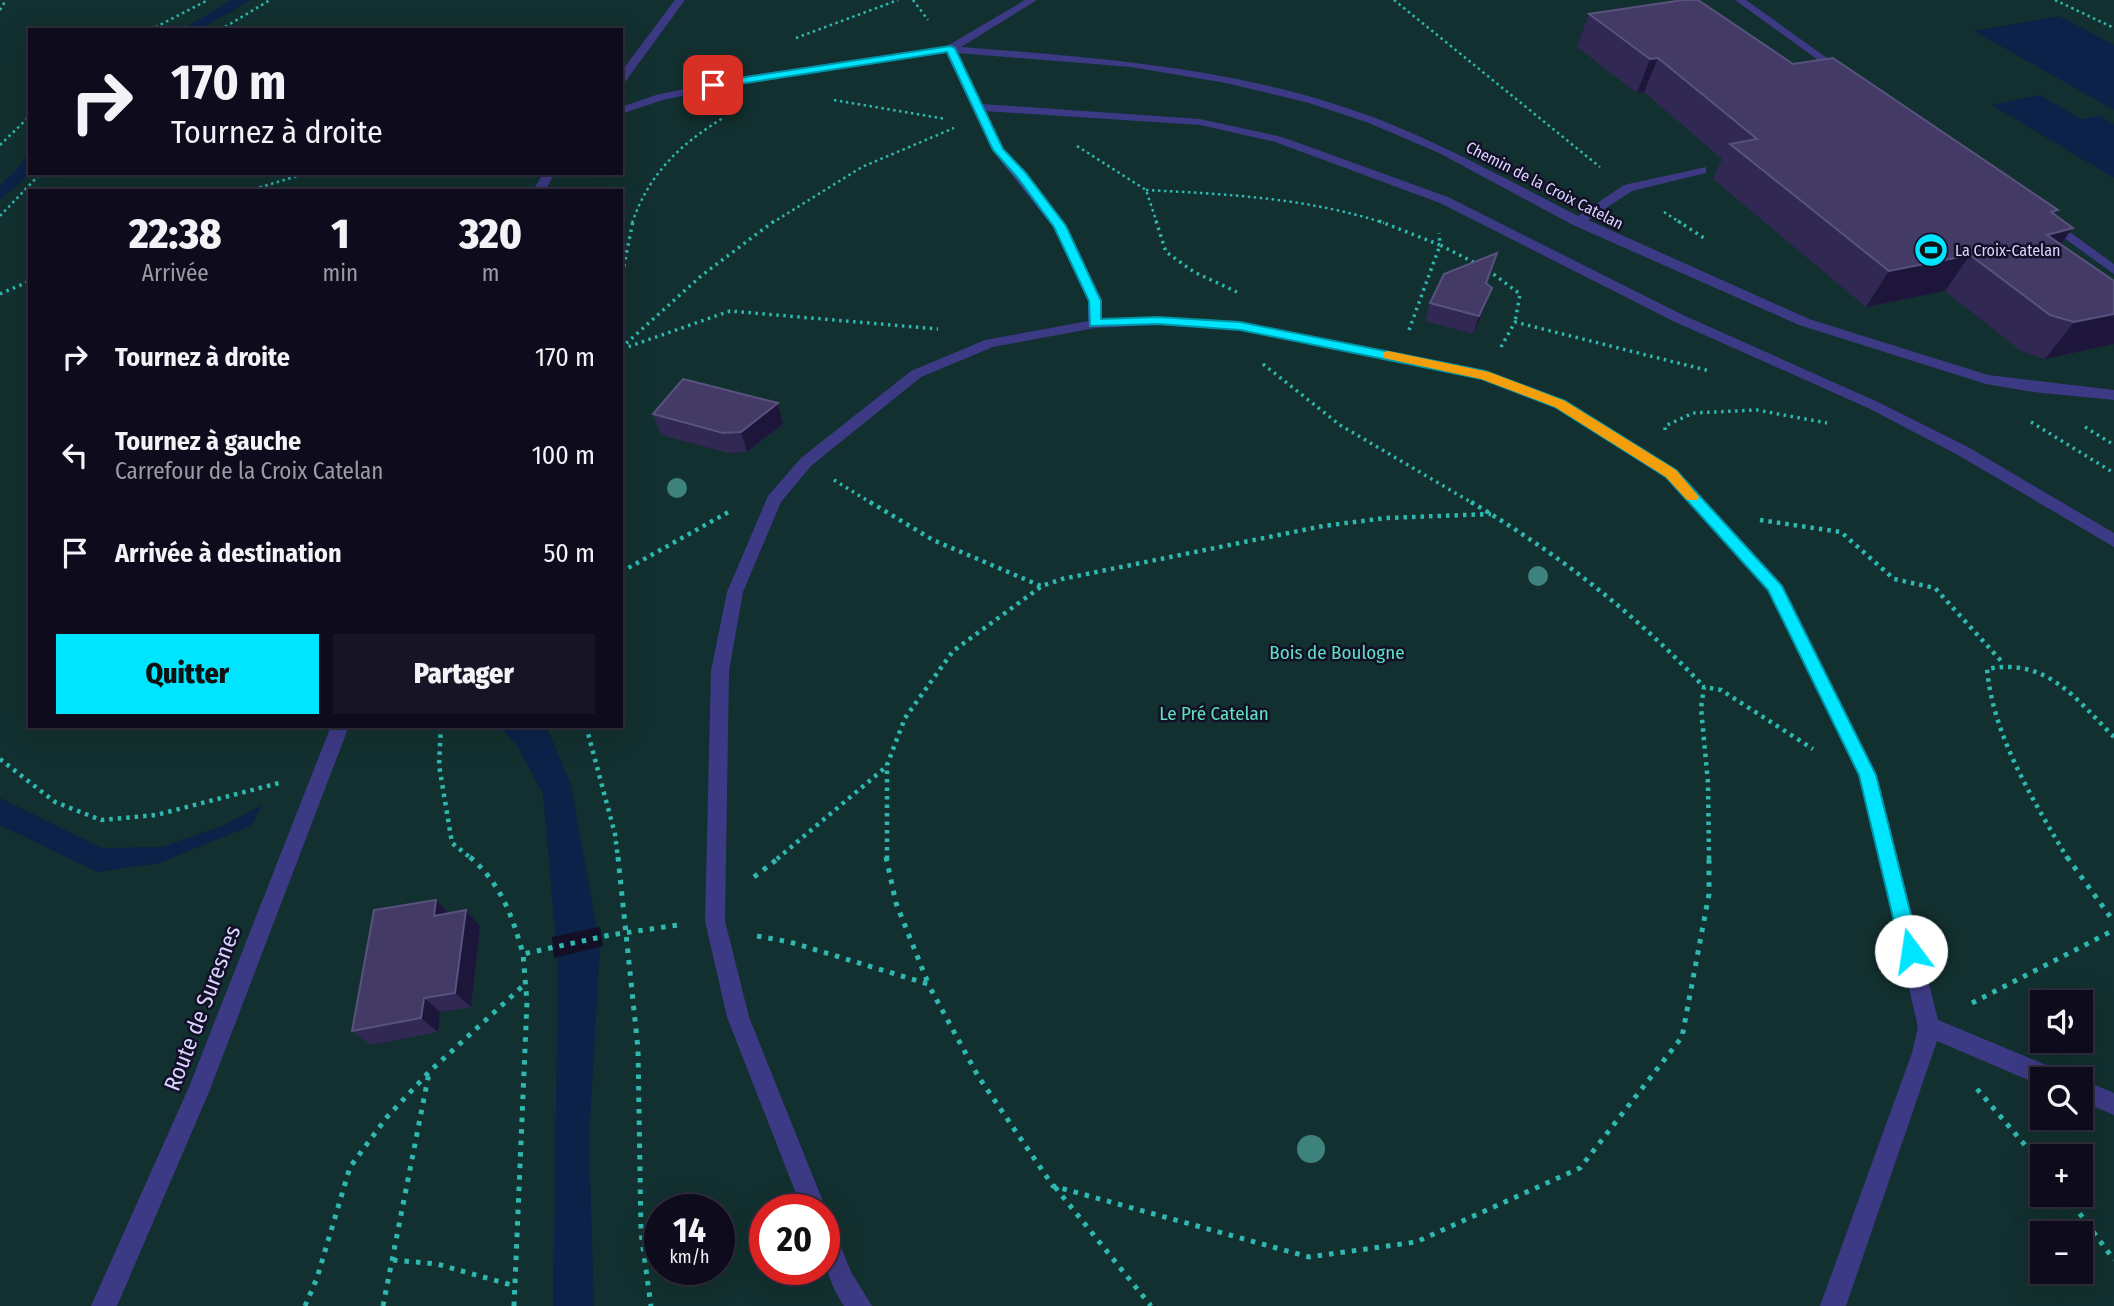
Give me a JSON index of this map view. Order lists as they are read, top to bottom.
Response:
{
  "streets": {
    "street": ["Chemin de la Croix Catelan", "Route de Suresnes"]
  },
  "parks": ["Bois de Boulogne", "Le Pré Catelan"],
  "places": {
    "sports": ["La Croix-Catelan"]
  },
  "page": {
    "turn": ["170 m", "Tournez à droite"],
    "eta": [
      "22:38",
      "Arrivée",
      "1",
      "min",
      "320",
      "m"
    ],
    "list": [
      {
        "name": "Tournez à droite",
        "value": "170 m"
      },
      {
        "name": "Tournez à gauche",
        "note": "Carrefour de la Croix Catelan",
        "value": "100 m"
      },
      {
        "name": "Arrivée à destination",
        "value": "50 m"
      }
    ],
    "buttons": ["Quitter", "Partager"],
    "map_buttons": ["+", "−"],
    "speed": "14 km/h",
    "limit": "20"
  }
}
